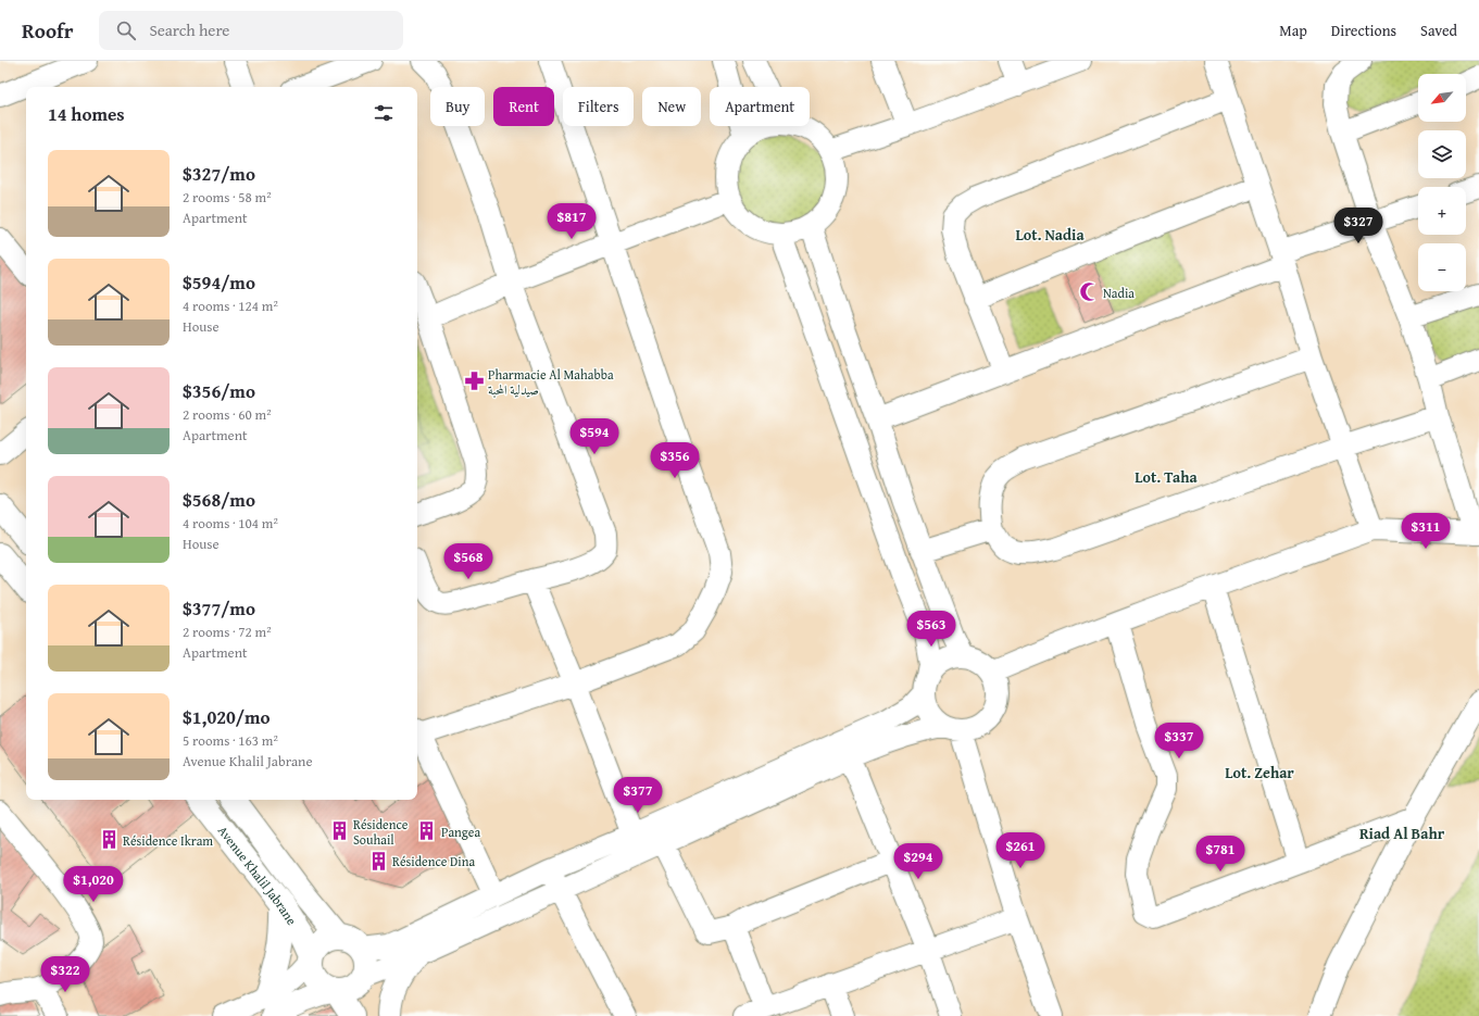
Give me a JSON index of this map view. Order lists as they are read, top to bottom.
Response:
{
  "streets": {
    "main road": ["Avenue Khalil Jabrane"]
  },
  "districts": [
    "Lot. Nadia",
    "Lot. Taha",
    "Lot. Zehar",
    "Riad Al Bahr"
  ],
  "places": {
    "mosque": ["Nadia"],
    "pharmacy": ["Pharmacie Al Mahabba صيدلية المحبة"],
    "building": [
      "Résidence Souhail",
      "Pangea",
      "Résidence Ikram",
      "Résidence Dina"
    ]
  },
  "north": "bottom left",
  "page": {
    "header": "Roofr",
    "search": "Search here",
    "nav": ["Map", "Directions", "Saved"],
    "map_buttons": ["+", "−"],
    "chip": [
      "Buy",
      "Rent",
      "Filters",
      "New",
      "Apartment"
    ],
    "heading": "14 homes",
    "list": [
      {
        "name": "$327/mo",
        "note": "2 rooms · 58 m² · Apartment"
      },
      {
        "name": "$594/mo",
        "note": "4 rooms · 124 m² · House"
      },
      {
        "name": "$356/mo",
        "note": "2 rooms · 60 m² · Apartment"
      },
      {
        "name": "$568/mo",
        "note": "4 rooms · 104 m² · House"
      },
      {
        "name": "$377/mo",
        "note": "2 rooms · 72 m² · Apartment"
      },
      {
        "name": "$1,020/mo",
        "note": "5 rooms · 163 m² · Avenue Khalil Jabrane"
      }
    ],
    "price": [
      "$817",
      "$327",
      "$594",
      "$356",
      "$311",
      "$568",
      "$563",
      "$337",
      "$377",
      "$261",
      "$781",
      "$294",
      "$1,020",
      "$322"
    ]
  }
}
